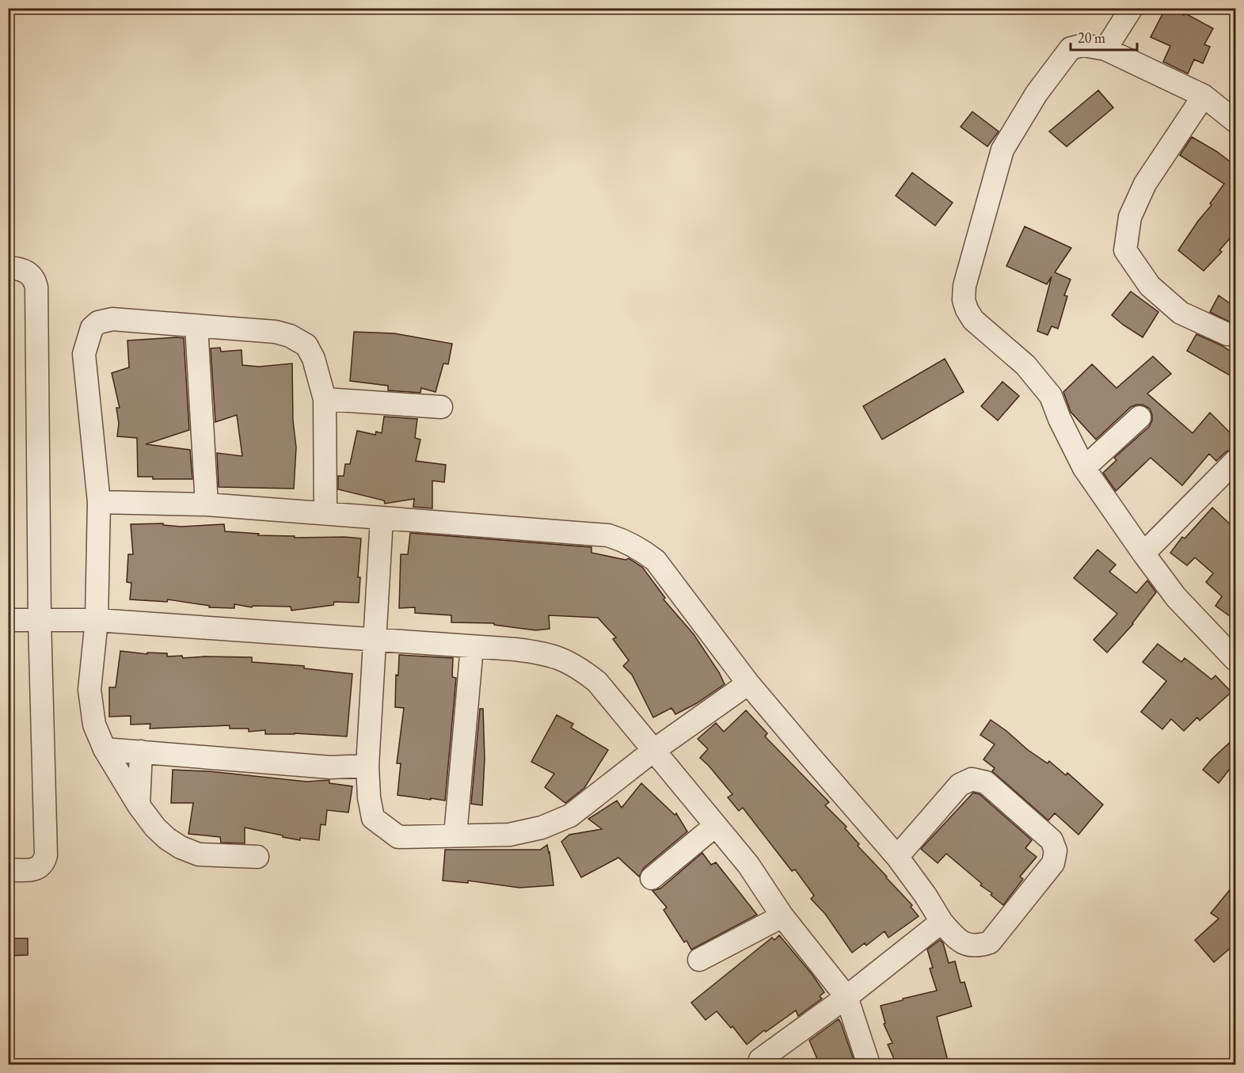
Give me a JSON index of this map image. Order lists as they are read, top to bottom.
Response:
{
  "scale_bar": "20 m"
}
